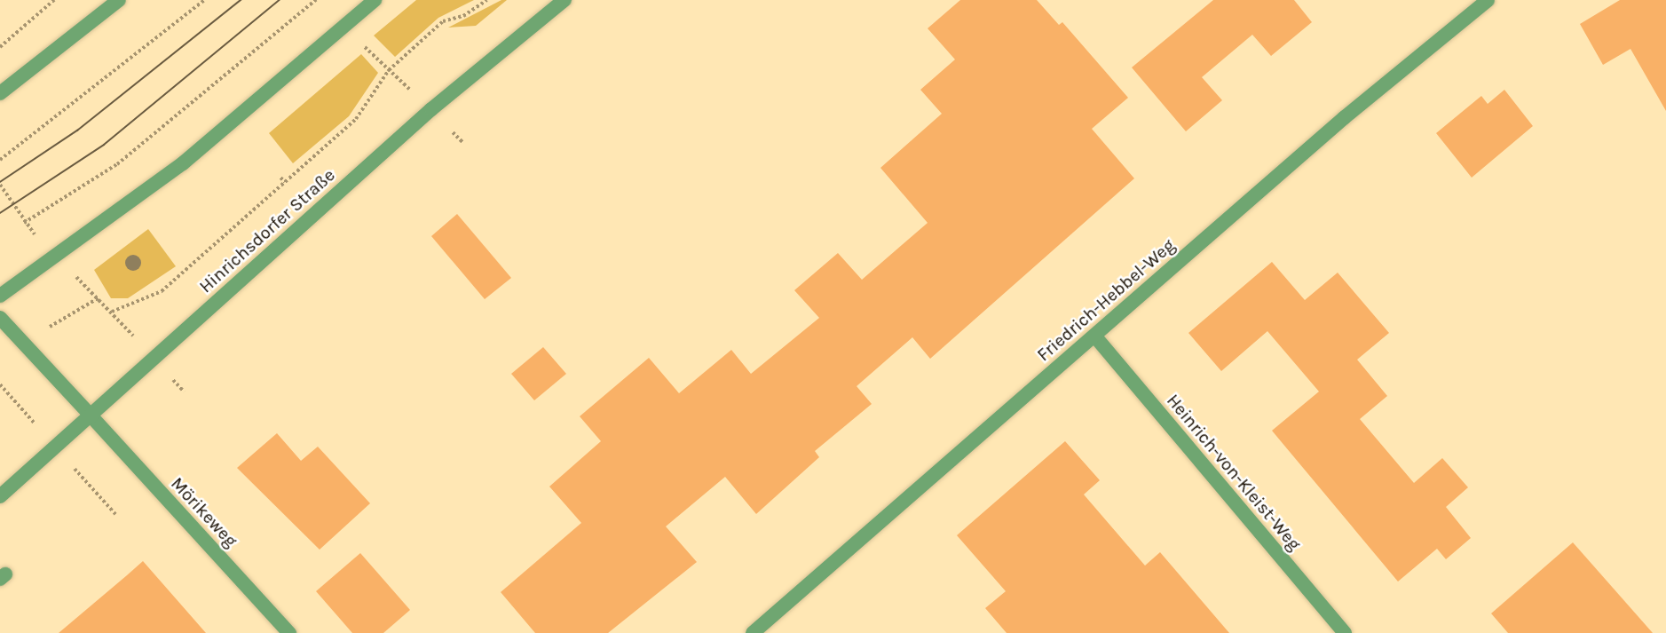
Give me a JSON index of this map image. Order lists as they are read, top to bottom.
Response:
{
  "streets": {
    "street": [
      "Hinrichsdorfer Straße",
      "Friedrich-Hebbel-Weg",
      "Heinrich-von-Kleist-Weg",
      "Mörikeweg"
    ]
  },
  "crossings": [
    ["Hinrichsdorfer Straße", "Mörikeweg"],
    ["Friedrich-Hebbel-Weg", "Heinrich-von-Kleist-Weg"]
  ]
}
